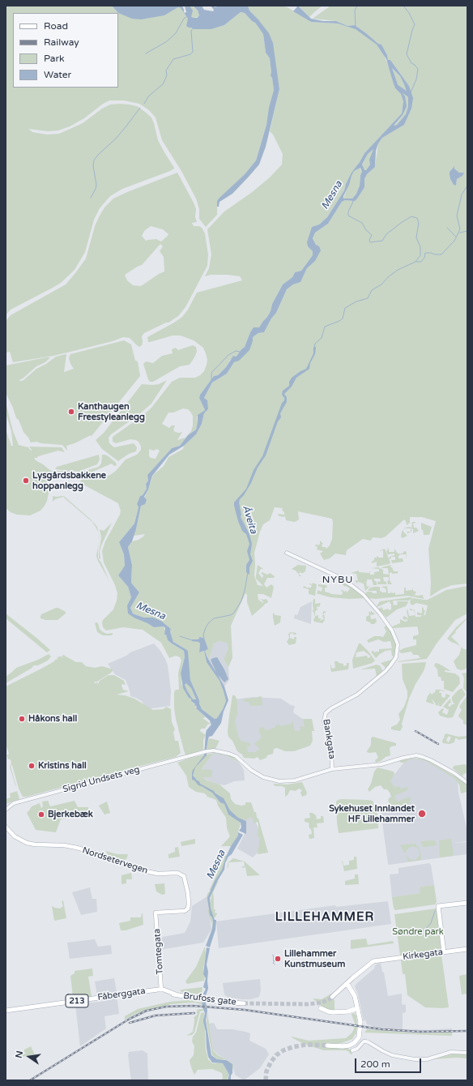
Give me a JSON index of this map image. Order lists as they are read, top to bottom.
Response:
{
  "streets": {
    "main road": [
      "Nordsetervegen",
      "Tomtegata",
      "Kirkegata",
      "Fåberggata",
      "Brufoss gate",
      "213"
    ],
    "street": ["Bankgata", "Sigrid Undsets veg"]
  },
  "crossings": [
    ["Bankgata", "Sigrid Undsets veg"],
    ["Nordsetervegen", "Tomtegata"],
    ["Tomtegata", "Fåberggata"],
    ["Fåberggata", "Brufoss gate"]
  ],
  "districts": ["NYBU", "LILLEHAMMER"],
  "water": ["Mesna", "Åveita"],
  "parks": ["Søndre park"],
  "places": [
    "Kanthaugen Freestyleanlegg",
    "Lysgårdsbakkene hoppanlegg",
    "Håkons hall",
    "Kristins hall",
    "Sykehuset Innlandet HF Lillehammer",
    "Bjerkebæk",
    "Lillehammer Kunstmuseum"
  ],
  "legend": [
    "Road",
    "Railway",
    "Park",
    "Water"
  ],
  "scale_bar": "200 m",
  "north": "left"
}
